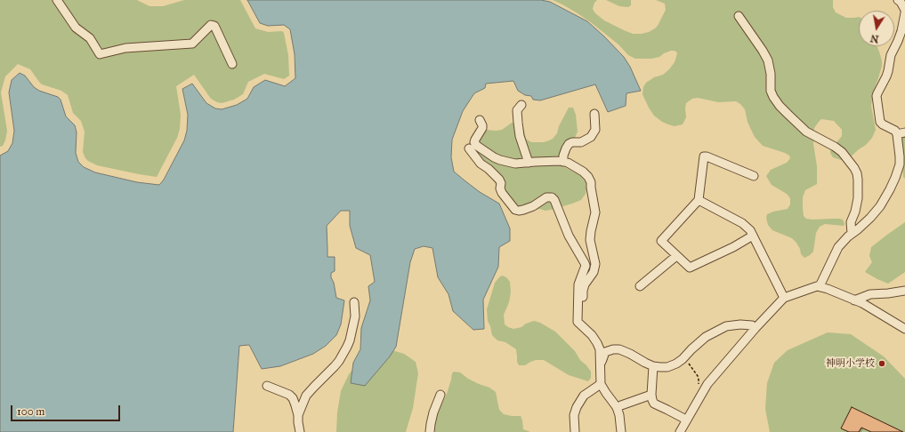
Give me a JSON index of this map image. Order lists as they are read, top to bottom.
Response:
{
  "places": ["神明小学校"],
  "scale_bar": "100 m",
  "north": "bottom"
}
